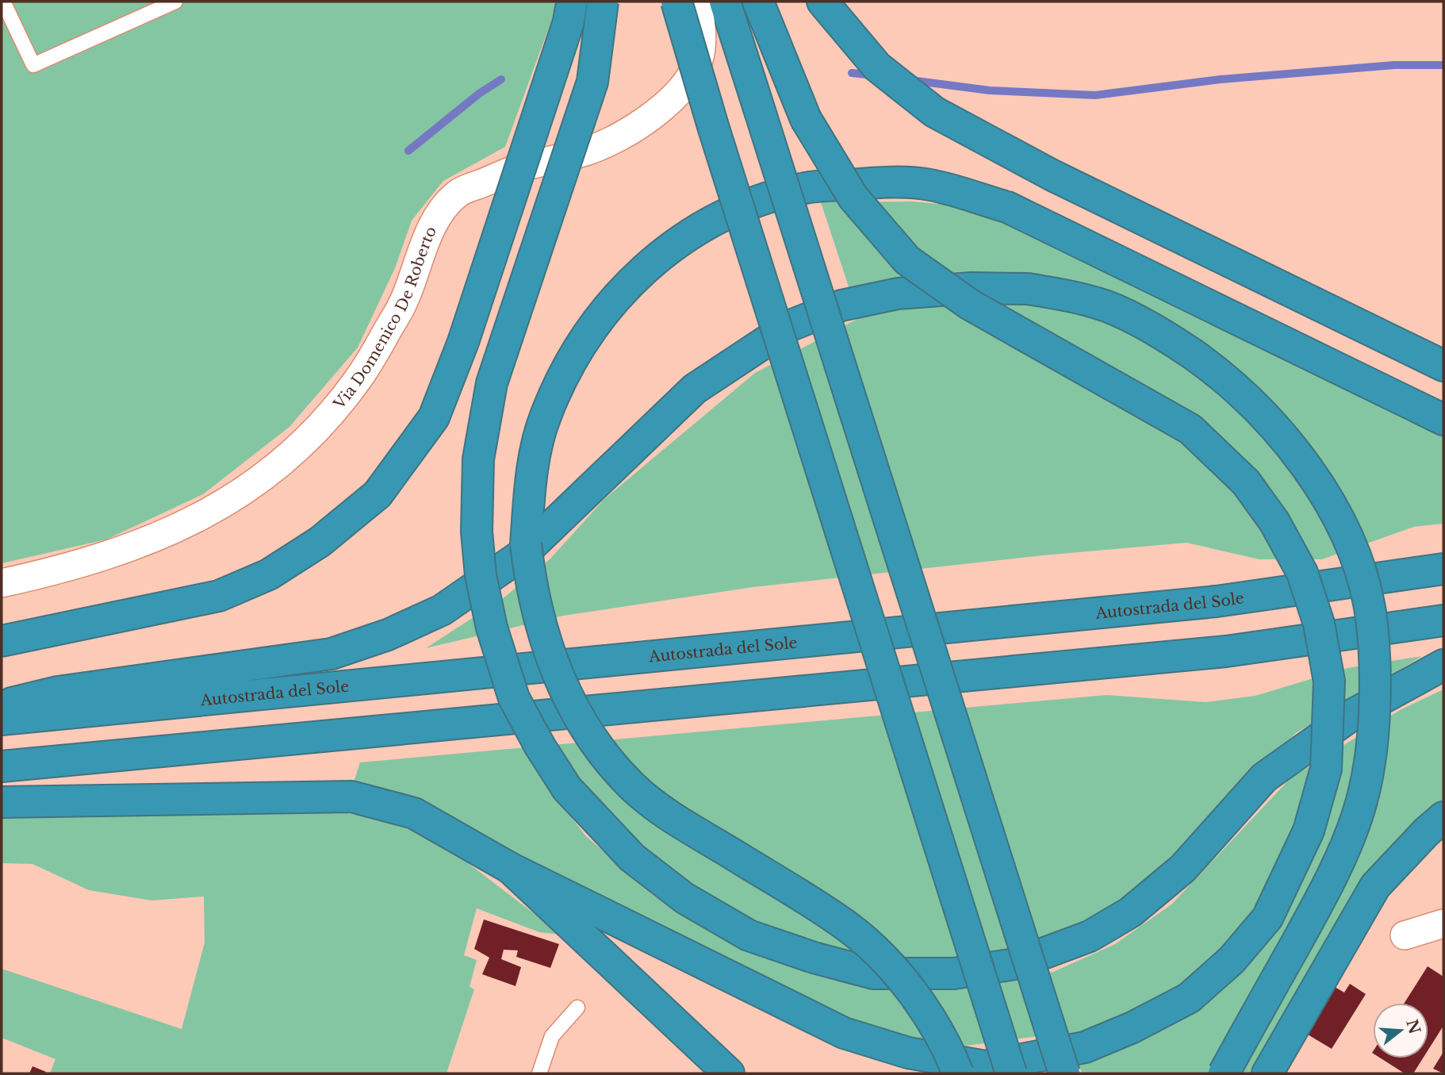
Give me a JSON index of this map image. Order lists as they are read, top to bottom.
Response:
{
  "streets": {
    "highway": ["Autostrada del Sole"],
    "street": ["Via Domenico De Roberto"]
  },
  "north": "right"
}
